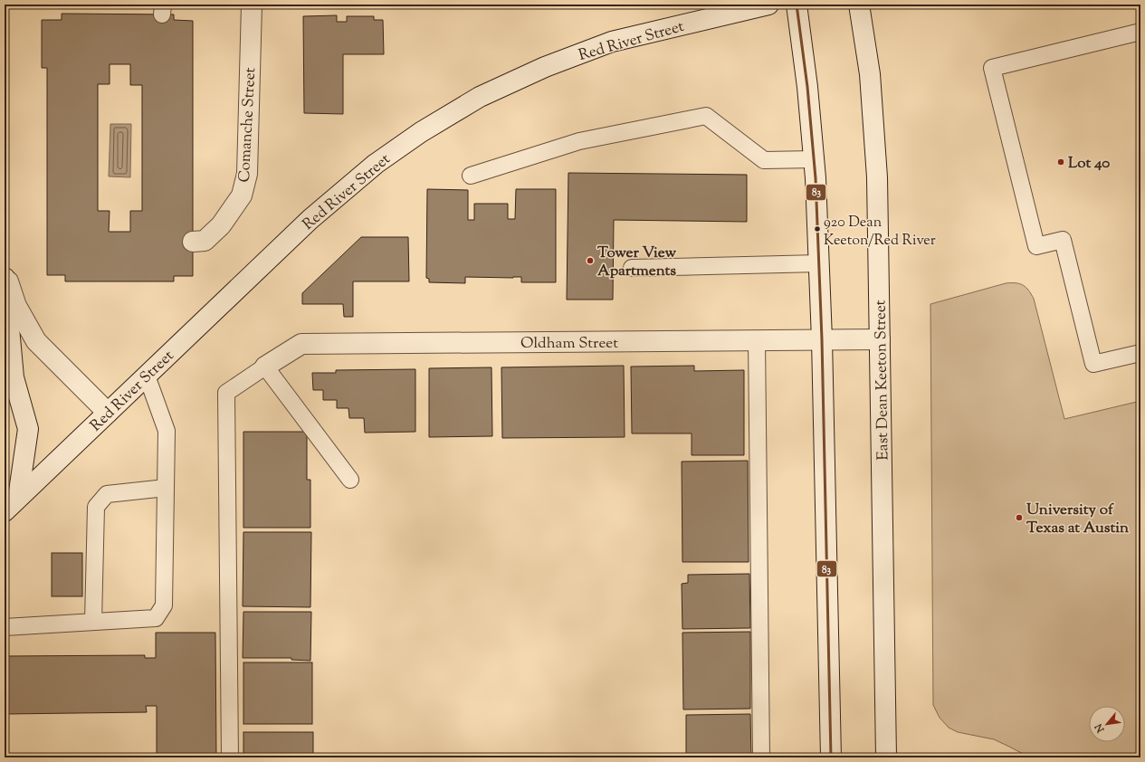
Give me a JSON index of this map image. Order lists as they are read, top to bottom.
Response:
{
  "streets": {
    "main road": [
      "Red River Street",
      "Comanche Street",
      "Oldham Street",
      "East Dean Keeton Street"
    ]
  },
  "crossings": [
    ["Oldham Street", "East Dean Keeton Street"]
  ],
  "places": [
    "Lot 40",
    "920 Dean Keeton/Red River",
    "Tower View Apartments",
    "University of Texas at Austin"
  ],
  "lines": ["transit line 83"],
  "north": "bottom left"
}
